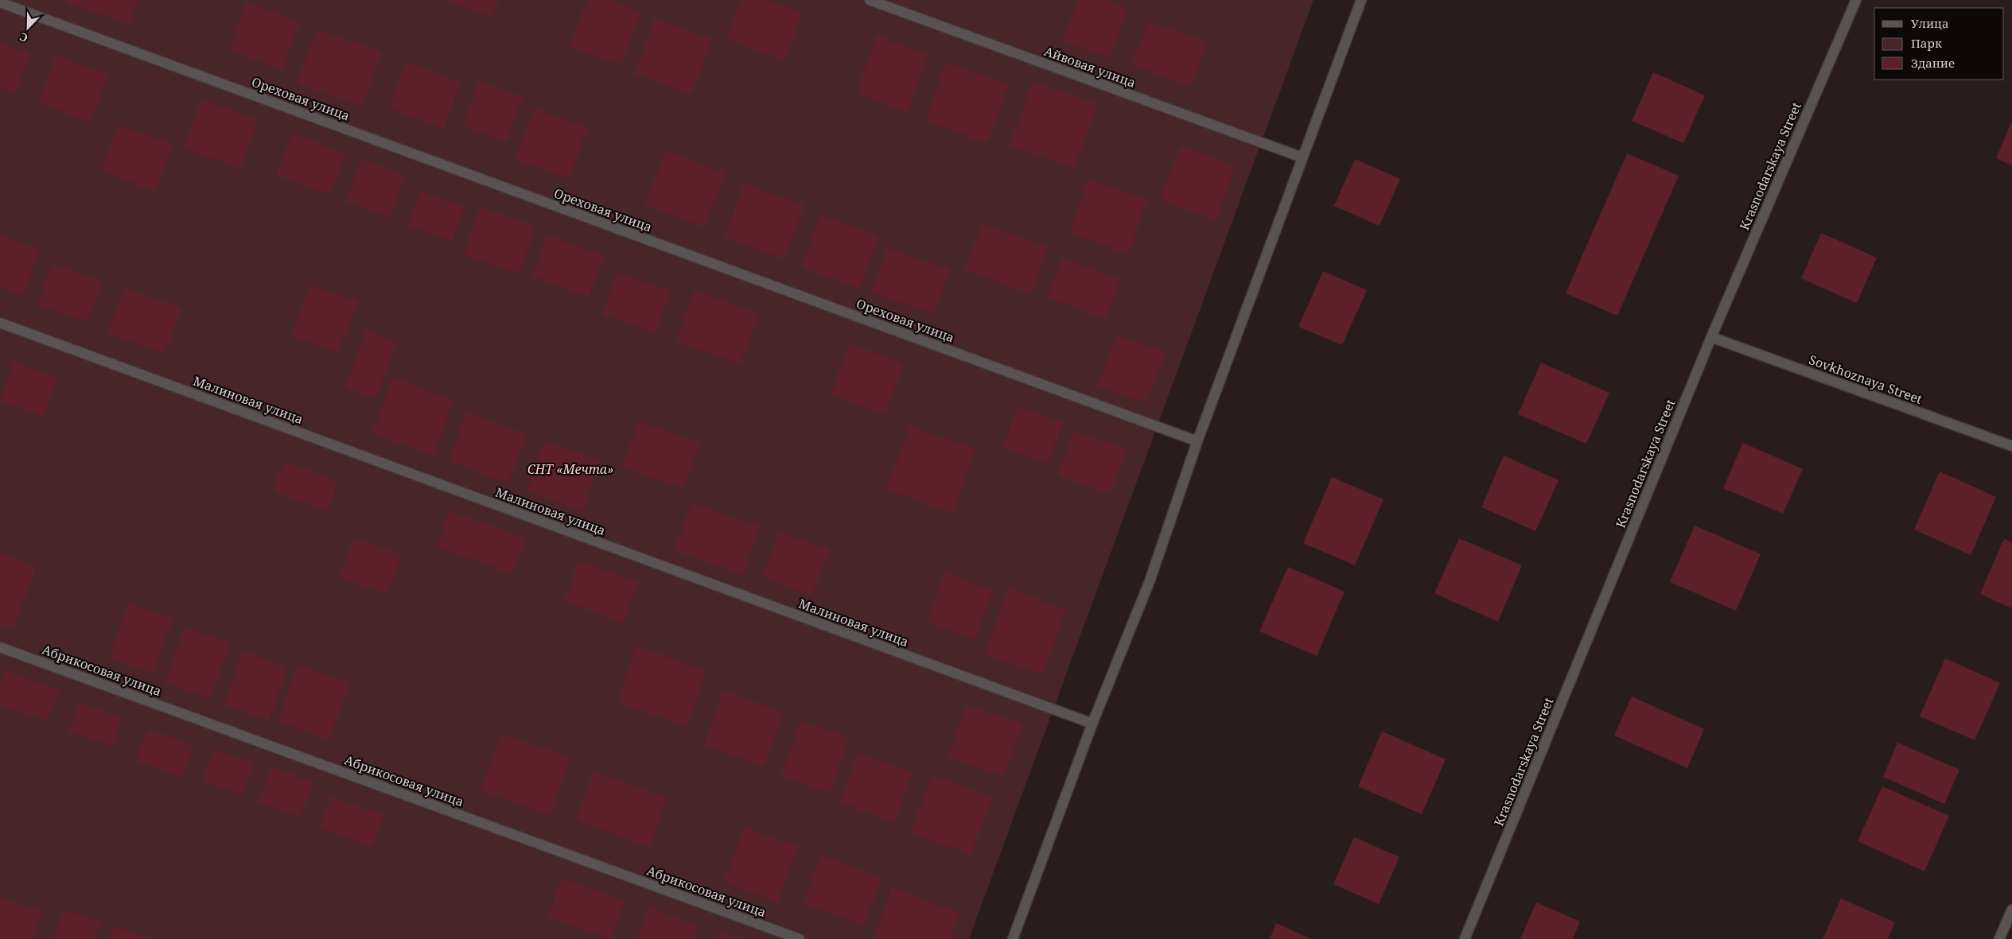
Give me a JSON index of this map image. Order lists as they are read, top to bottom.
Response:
{
  "streets": {
    "street": [
      "Айвовая улица",
      "Ореховая улица",
      "Krasnodarskaya Street",
      "Sovkhoznaya Street",
      "Малиновая улица",
      "Абрикосовая улица"
    ]
  },
  "crossings": [
    ["Krasnodarskaya Street", "Sovkhoznaya Street"]
  ],
  "parks": ["СНТ «Мечта»"],
  "legend": ["Улица", "Парк", "Здание"],
  "north": "bottom left"
}
